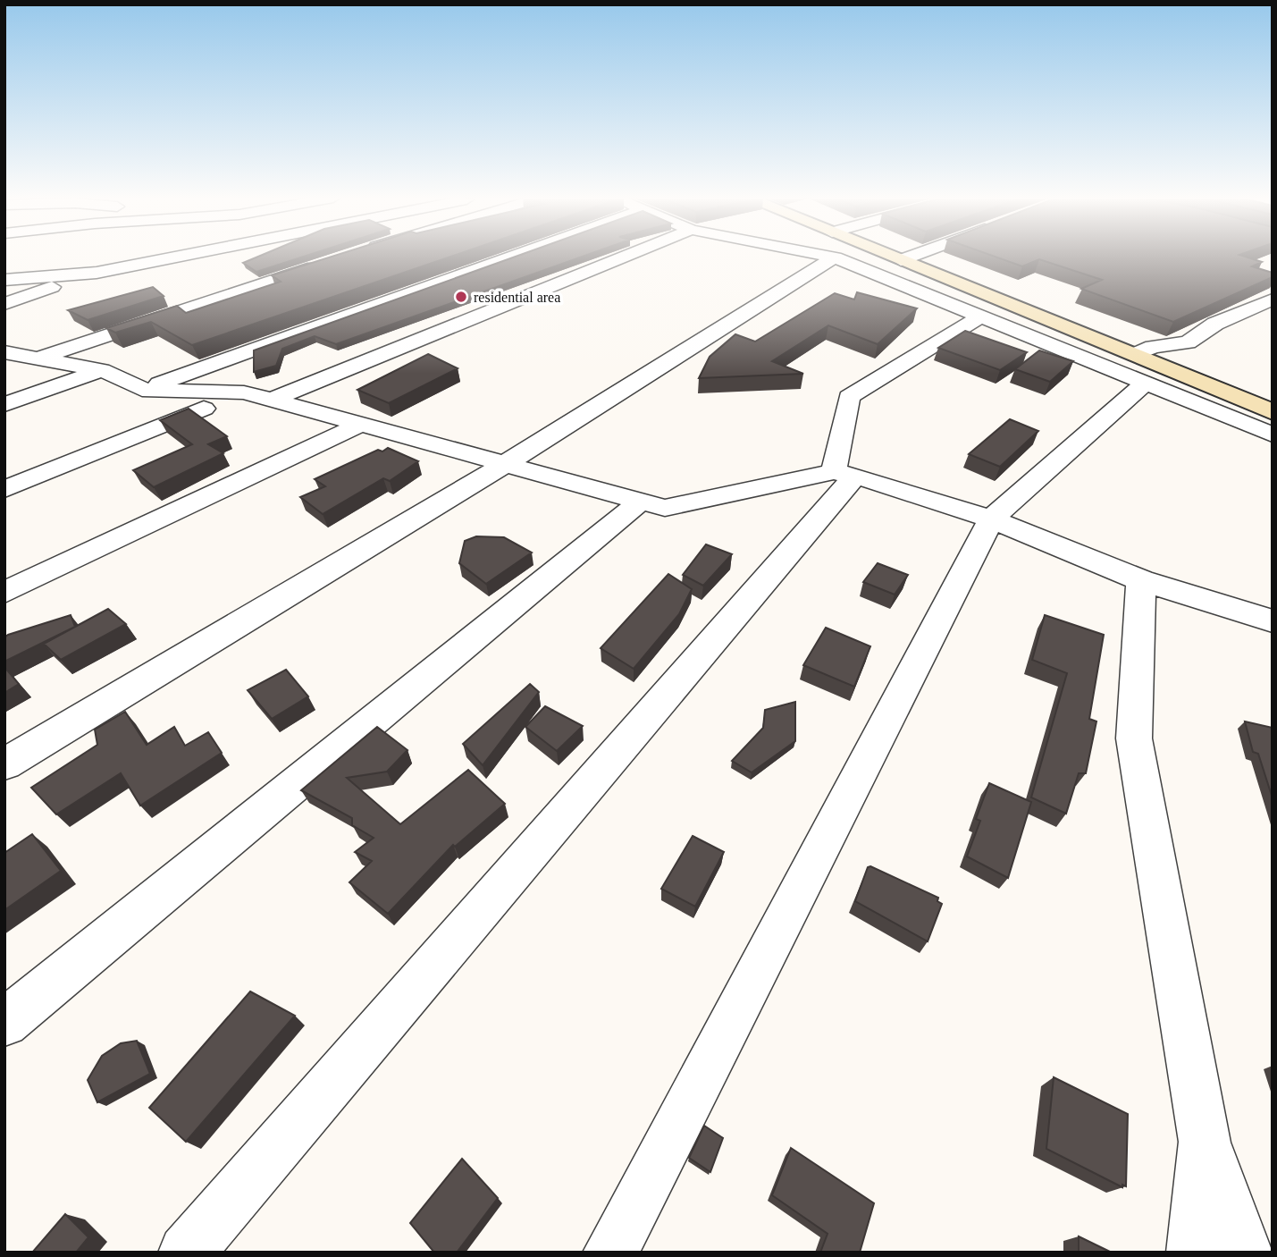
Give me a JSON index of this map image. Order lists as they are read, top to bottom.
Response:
{
  "places": ["residential area"]
}
